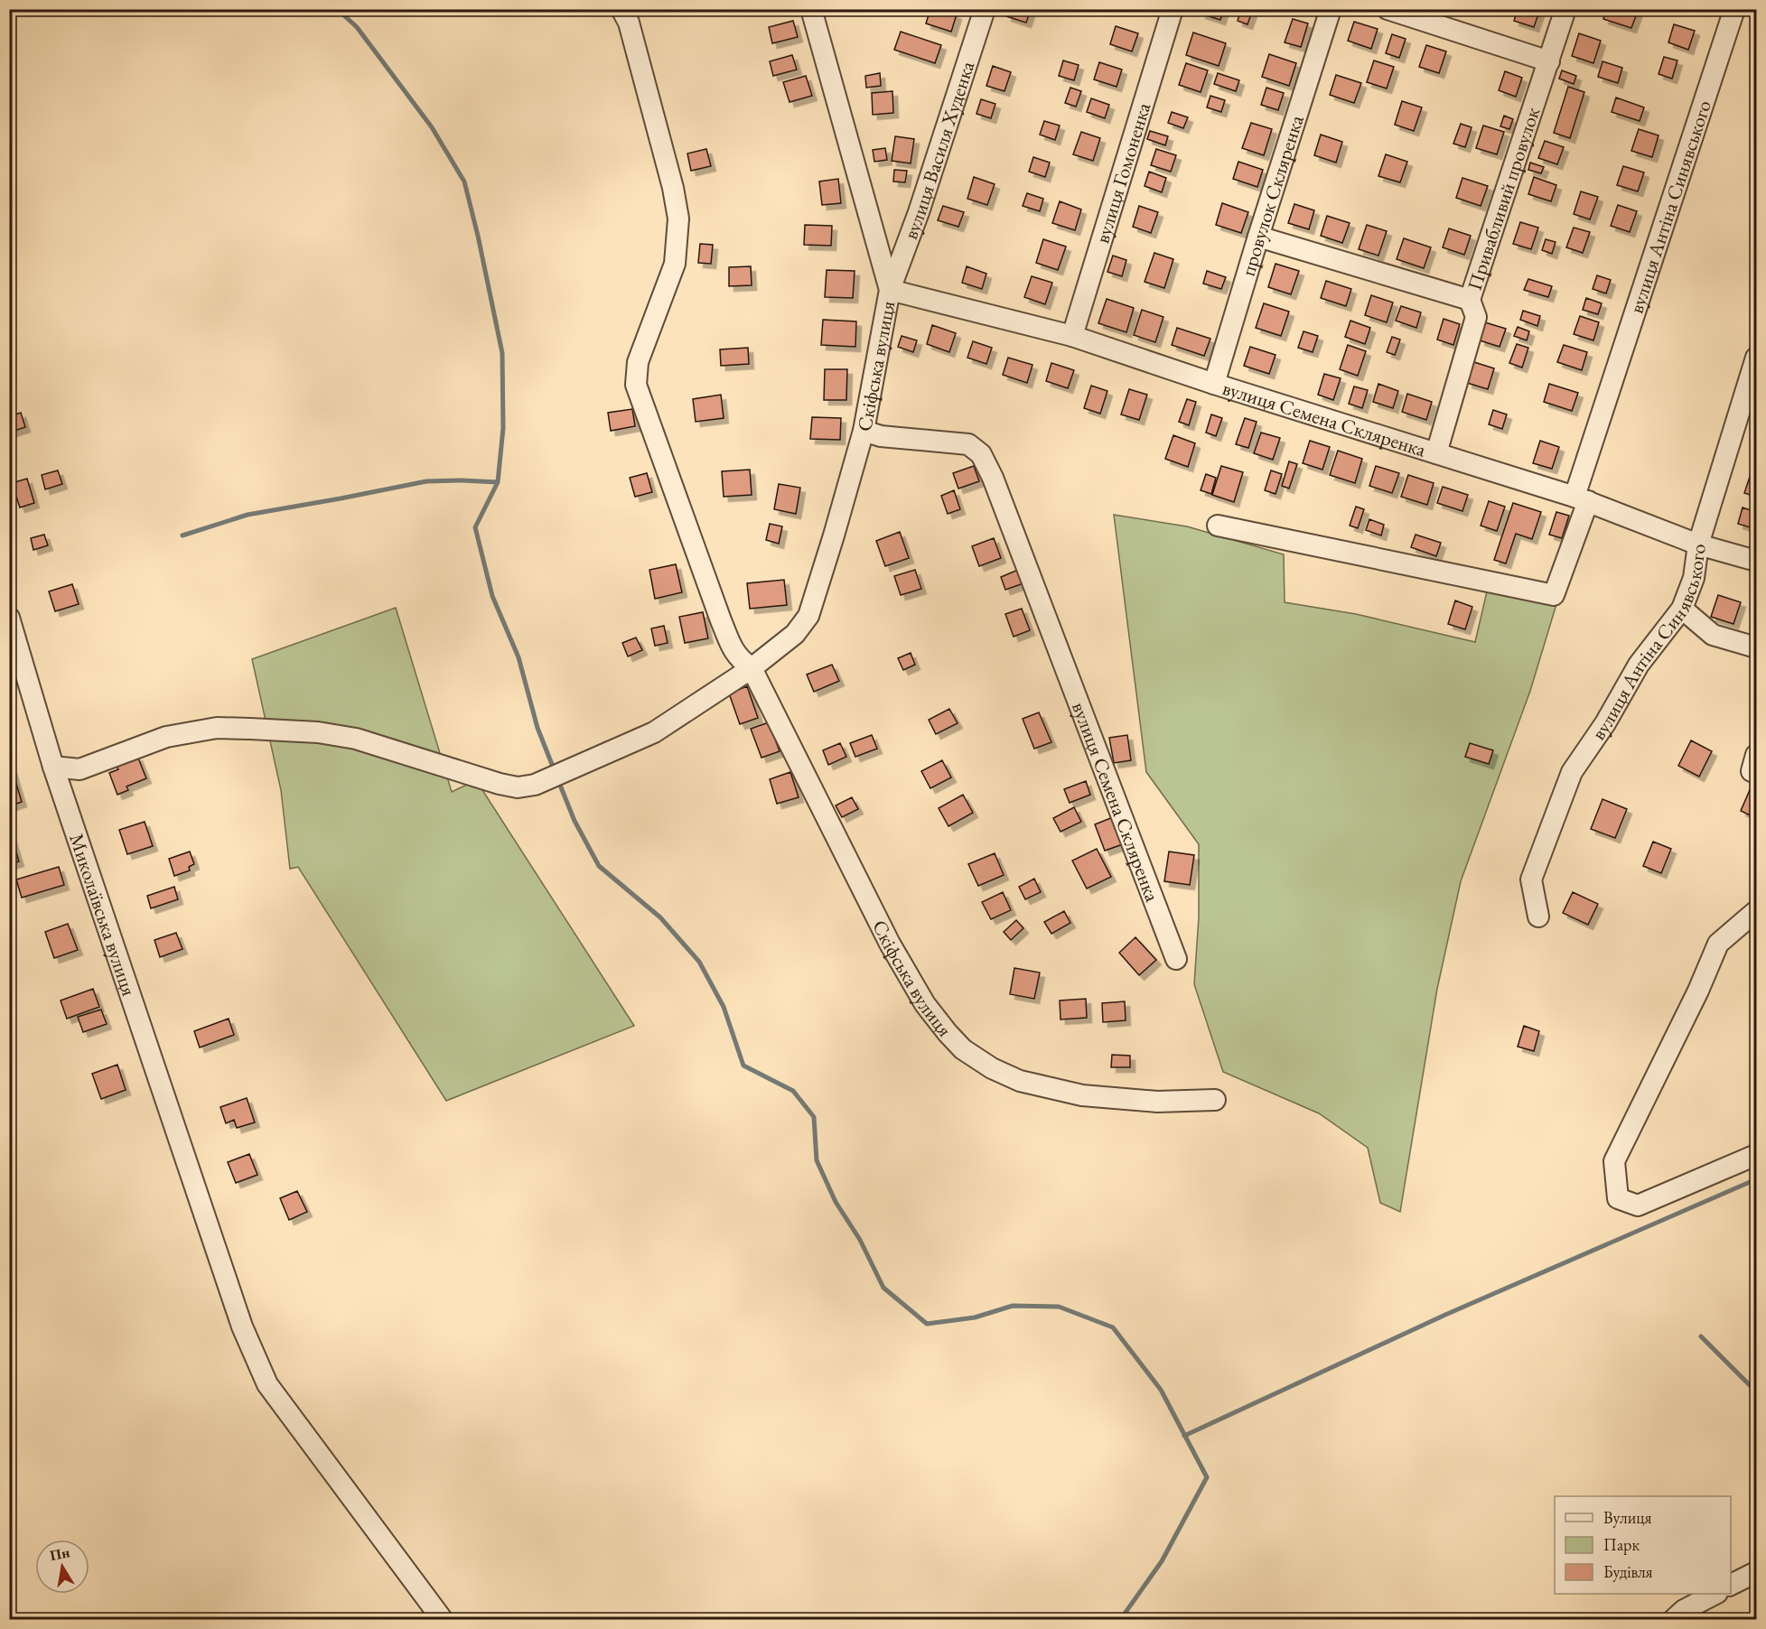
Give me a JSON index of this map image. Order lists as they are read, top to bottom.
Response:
{
  "streets": {
    "street": [
      "вулиця Василя Худенка",
      "вулиця Гомоненка",
      "провулок Скляренка",
      "Привабливий провулок",
      "вулиця Антіна Синявського",
      "Скіфська вулиця",
      "вулиця Семена Скляренка",
      "Миколаївська вулиця"
    ]
  },
  "crossings": [
    ["вулиця Василя Худенка", "Скіфська вулиця"],
    ["вулиця Василя Худенка", "вулиця Семена Скляренка"],
    ["вулиця Гомоненка", "вулиця Семена Скляренка"],
    ["провулок Скляренка", "Привабливий провулок"],
    ["провулок Скляренка", "вулиця Семена Скляренка"],
    ["вулиця Антіна Синявського", "вулиця Семена Скляренка"],
    ["Скіфська вулиця", "вулиця Семена Скляренка"],
    ["Скіфська вулиця", "Миколаївська вулиця"]
  ],
  "legend": ["Вулиця", "Парк", "Будівля"],
  "north": "top"
}
